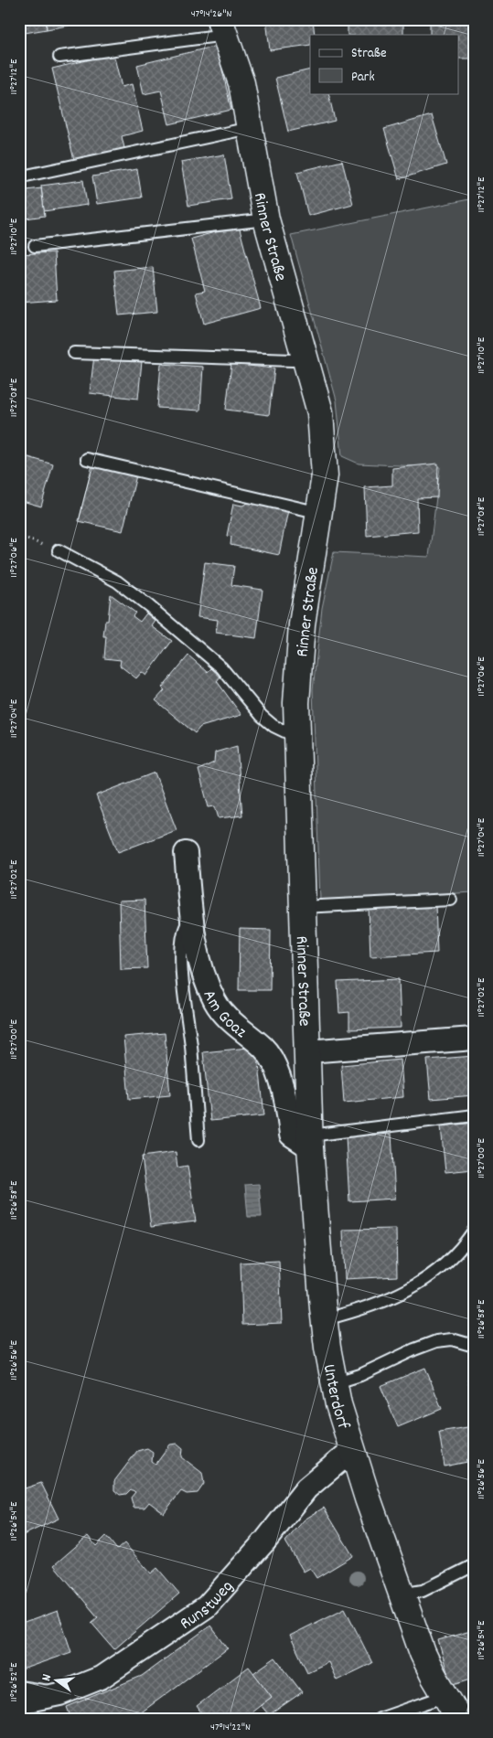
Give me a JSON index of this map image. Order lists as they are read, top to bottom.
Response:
{
  "streets": {
    "main road": ["Rinner Straße", "Unterdorf"],
    "street": ["Am Goaz", "Runstweg"]
  },
  "crossings": [
    ["Rinner Straße", "Unterdorf"],
    ["Am Goaz", "Unterdorf"],
    ["Unterdorf", "Runstweg"]
  ],
  "legend": ["Straße", "Park"],
  "north": "left",
  "coordinates": [
    "47°14'26\"N",
    "11°27'12\"E",
    "11°27'10\"E",
    "11°27'08\"E",
    "11°27'06\"E",
    "11°27'04\"E",
    "11°27'02\"E",
    "11°27'00\"E",
    "11°26'58\"E",
    "11°26'56\"E",
    "11°26'54\"E",
    "11°26'52\"E",
    "47°14'22\"N"
  ]
}
